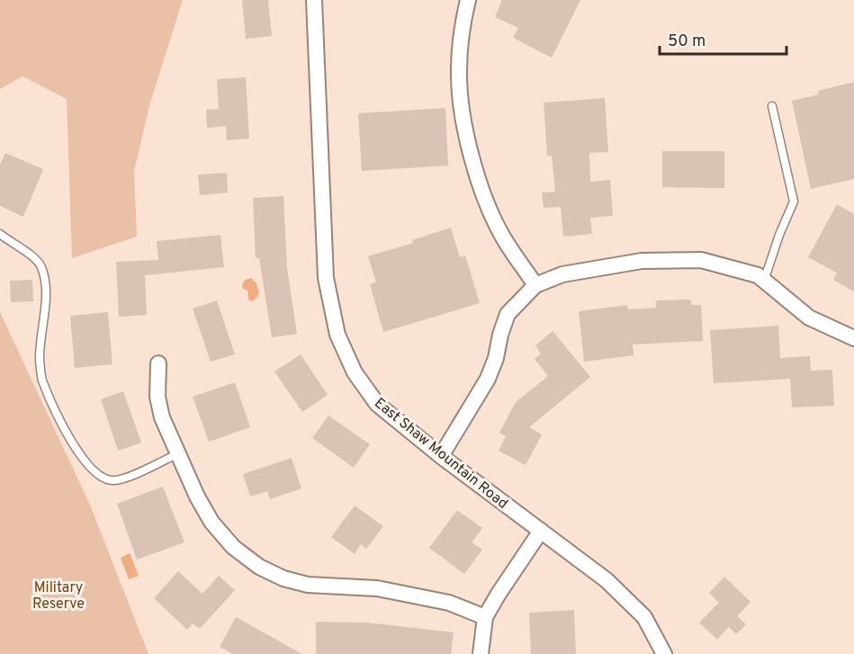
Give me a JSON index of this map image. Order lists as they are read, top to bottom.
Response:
{
  "streets": {
    "street": ["East Shaw Mountain Road"]
  },
  "parks": ["Military Reserve"],
  "scale_bar": "50 m"
}
